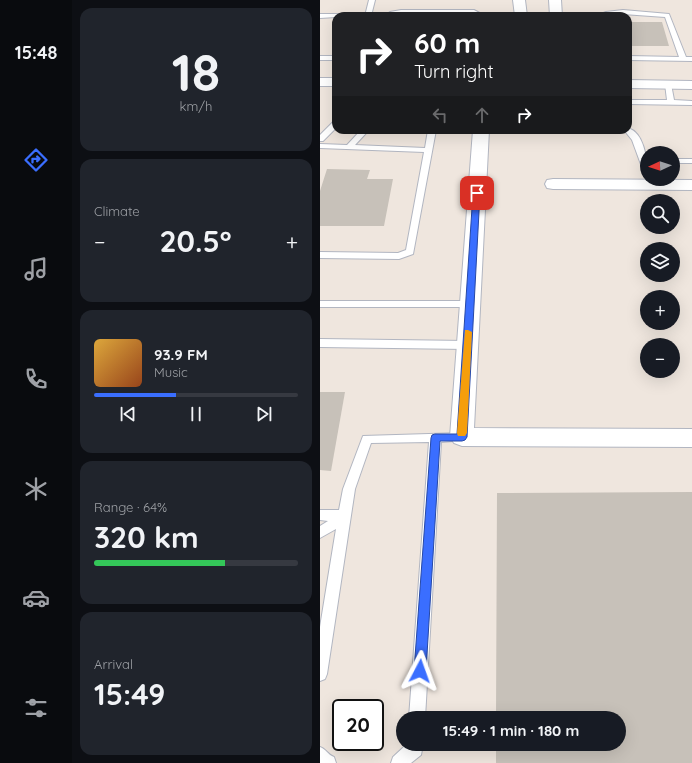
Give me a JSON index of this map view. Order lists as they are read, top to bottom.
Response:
{
  "north": "left",
  "page": {
    "tabs": "15:48",
    "tile": [
      ["18", "km/h"],
      "Climate",
      ["Range · 64%", "320 km"],
      ["Arrival", "15:49"]
    ],
    "turn": ["60 m", "Turn right"],
    "map_buttons": ["+", "−"],
    "heat": ["−", "20.5°", "+"],
    "song": ["93.9 FM", "Music"],
    "limit": "20",
    "trip": "15:49 · 1 min · 180 m"
  }
}
